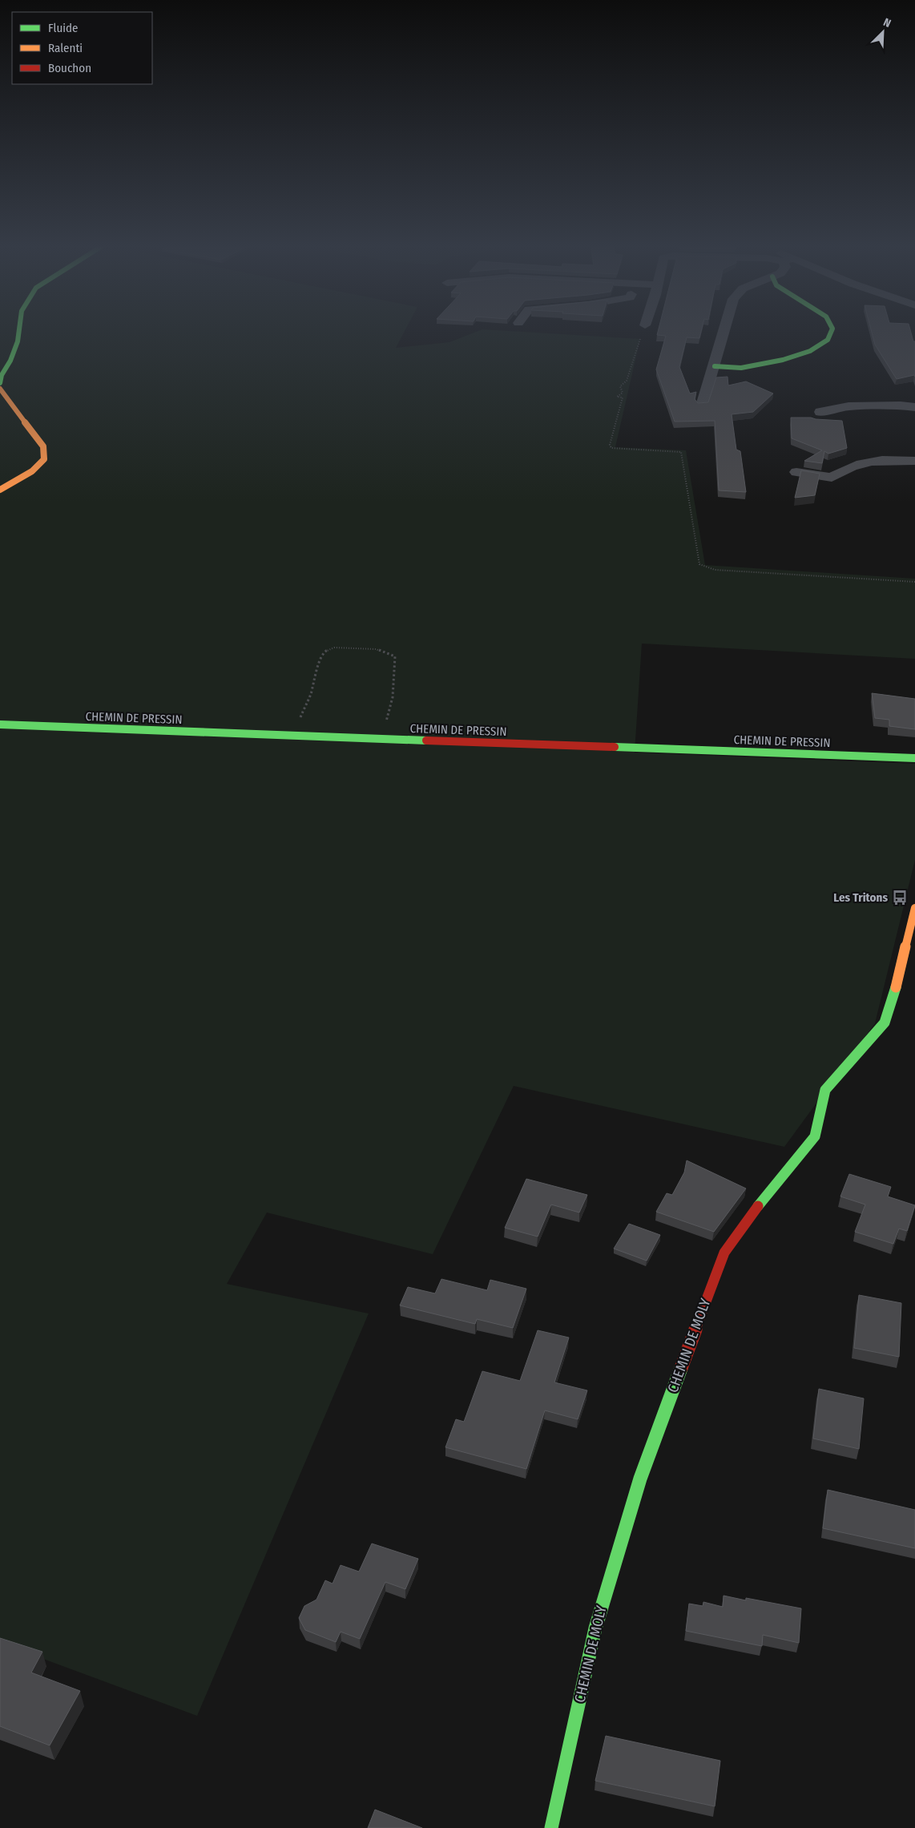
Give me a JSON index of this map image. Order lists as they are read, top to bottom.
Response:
{
  "streets": {
    "street": ["CHEMIN DE PRESSIN", "CHEMIN DE MOLY"]
  },
  "places": {
    "bus stop": ["Les Tritons"]
  },
  "legend": ["Fluide", "Ralenti", "Bouchon"],
  "north": "top right"
}
